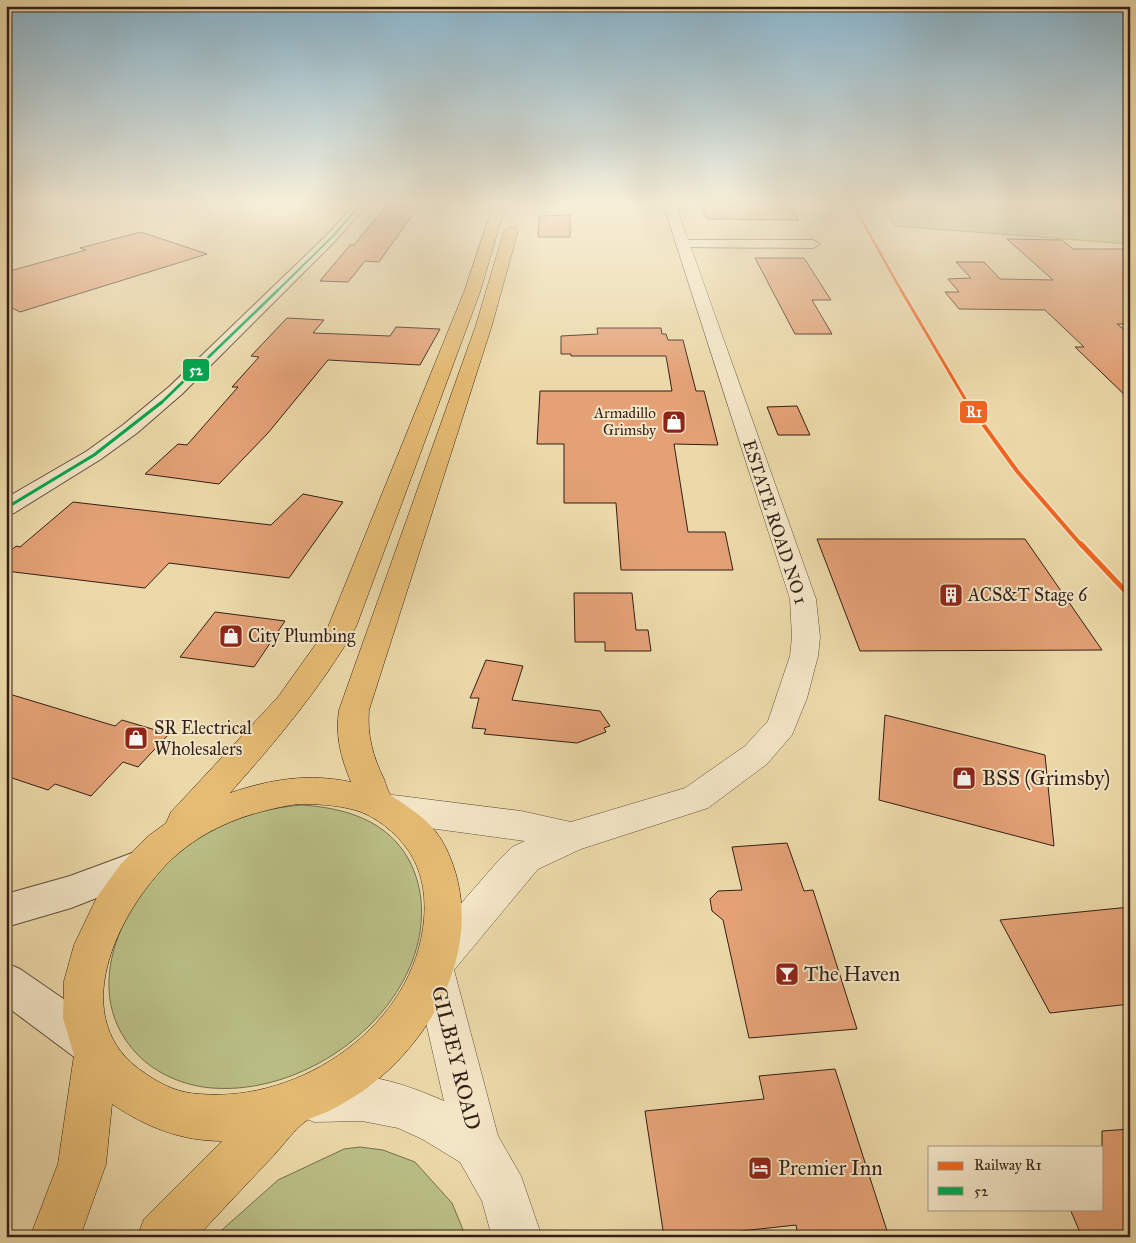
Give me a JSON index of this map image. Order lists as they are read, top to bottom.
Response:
{
  "streets": {
    "street": ["ESTATE ROAD NO 1", "GILBEY ROAD"]
  },
  "crossings": [
    ["ESTATE ROAD NO 1", "GILBEY ROAD"]
  ],
  "places": {
    "shop": [
      "Armadillo Grimsby",
      "City Plumbing",
      "SR Electrical Wholesalers",
      "BSS (Grimsby)"
    ],
    "building": ["ACS&T Stage 6"],
    "bar": ["The Haven"],
    "hotel": ["Premier Inn"]
  },
  "lines": ["rail line R1", "transit line 52"],
  "legend": ["Railway R1", "52"]
}
